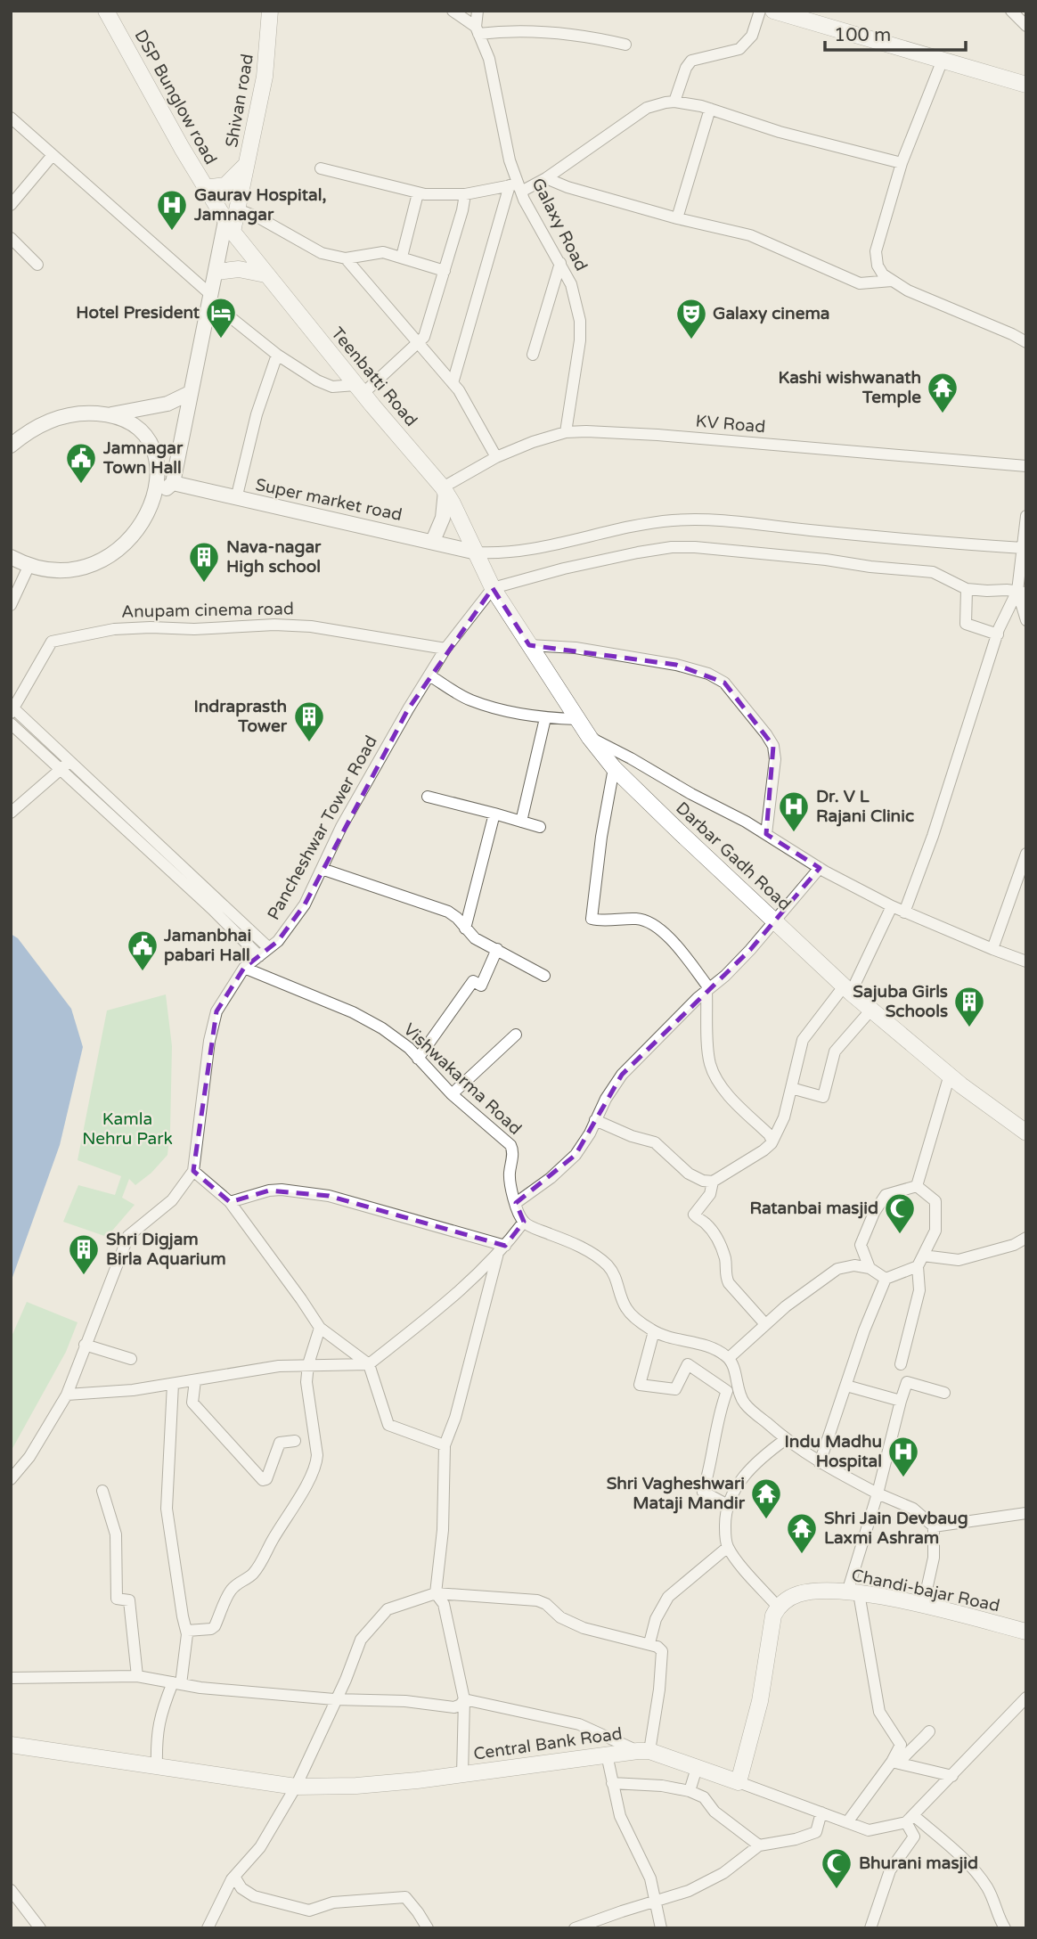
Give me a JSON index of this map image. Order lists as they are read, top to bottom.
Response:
{
  "streets": {
    "main road": [
      "DSP Bunglow road",
      "Shivan road",
      "Teenbatti Road",
      "Super market road",
      "Darbar Gadh Road",
      "Chandi-bajar Road",
      "Central Bank Road"
    ],
    "street": [
      "Galaxy Road",
      "KV Road",
      "Anupam cinema road",
      "Pancheshwar Tower Road",
      "Vishwakarma Road"
    ]
  },
  "crossings": [
    ["DSP Bunglow road", "Shivan road"],
    ["DSP Bunglow road", "Teenbatti Road"],
    ["Shivan road", "Teenbatti Road"],
    ["Galaxy Road", "KV Road"],
    ["Teenbatti Road", "KV Road"],
    ["Teenbatti Road", "Super market road"],
    ["Teenbatti Road", "Darbar Gadh Road"],
    ["Super market road", "Darbar Gadh Road"],
    ["Anupam cinema road", "Pancheshwar Tower Road"],
    ["Pancheshwar Tower Road", "Darbar Gadh Road"],
    ["Pancheshwar Tower Road", "Vishwakarma Road"]
  ],
  "parks": ["Kamla Nehru Park"],
  "places": {
    "hospital": ["Gaurav Hospital, Jamnagar", "Dr. V L Rajani Clinic", "Indu Madhu Hospital"],
    "hotel": ["Hotel President"],
    "theatre": ["Galaxy cinema"],
    "temple": ["Kashi wishwanath Temple", "Shri Vagheshwari Mataji Mandir", "Shri Jain Devbaug Laxmi Ashram"],
    "public building": ["Jamnagar Town Hall", "Jamanbhai pabari Hall"],
    "building": [
      "Nava-nagar High school",
      "Indraprasth Tower",
      "Sajuba Girls Schools",
      "Shri Digjam Birla Aquarium"
    ],
    "mosque": ["Ratanbai masjid", "Bhurani masjid"]
  },
  "scale_bar": "100 m"
}
